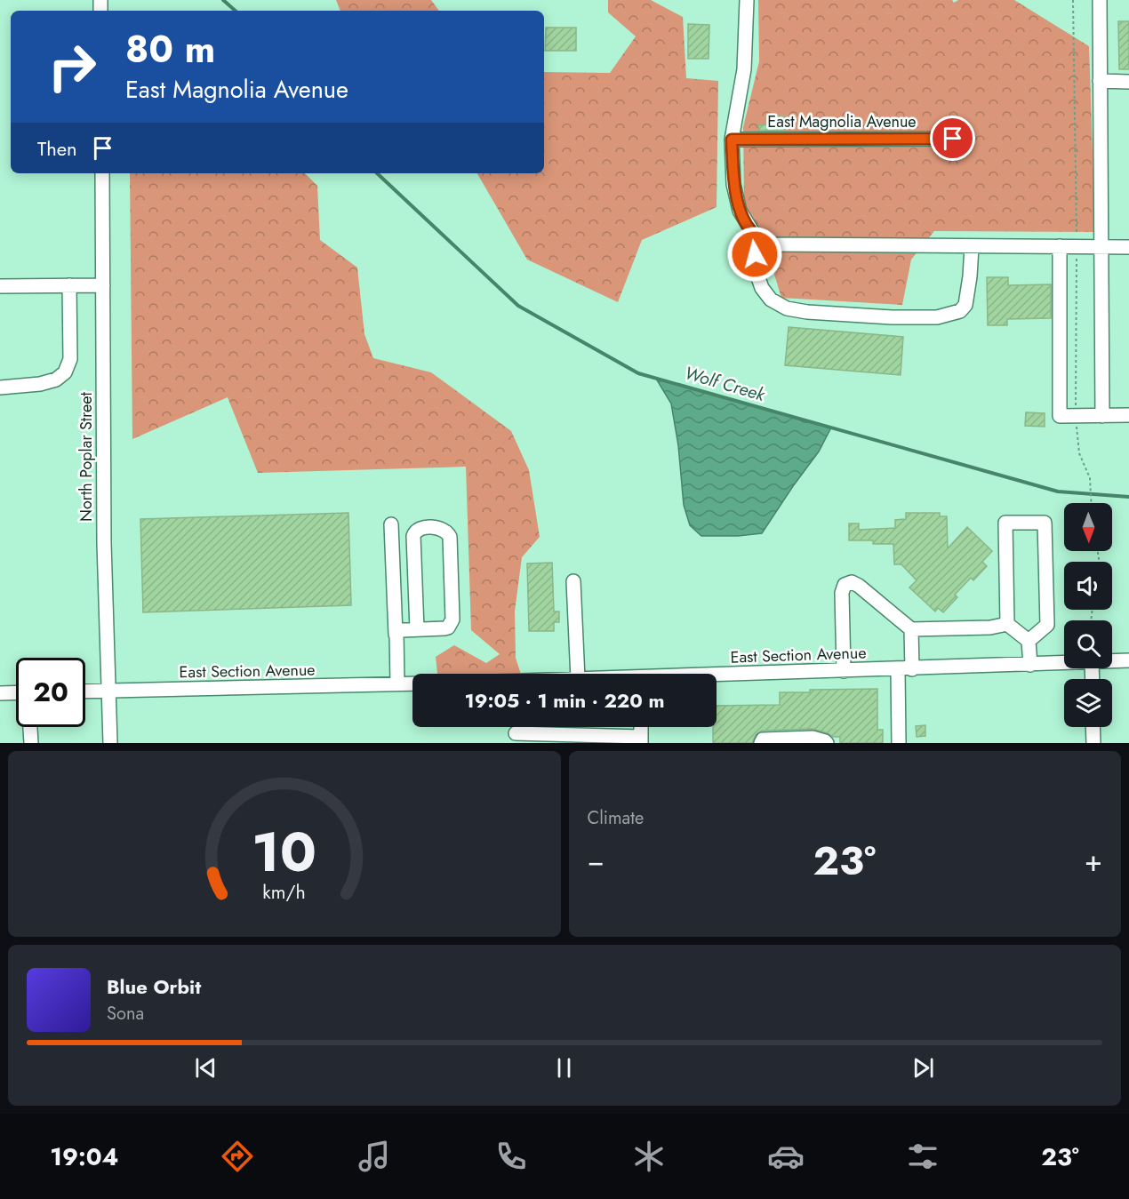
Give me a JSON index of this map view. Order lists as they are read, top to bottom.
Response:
{
  "streets": {
    "street": ["East Magnolia Avenue", "North Poplar Street", "East Section Avenue"]
  },
  "crossings": [
    ["North Poplar Street", "East Section Avenue"]
  ],
  "water": ["Wolf Creek"],
  "north": "bottom",
  "page": {
    "turn": ["80 m", "East Magnolia Avenue"],
    "then": "Then",
    "limit": "20",
    "trip": "19:05 · 1 min · 220 m",
    "tile": "Climate",
    "heat": ["−", "23°", "+"],
    "song": ["Blue Orbit", "Sona"],
    "tabs": ["19:04", "23°"],
    "gauge": ["10", "km/h"]
  }
}
